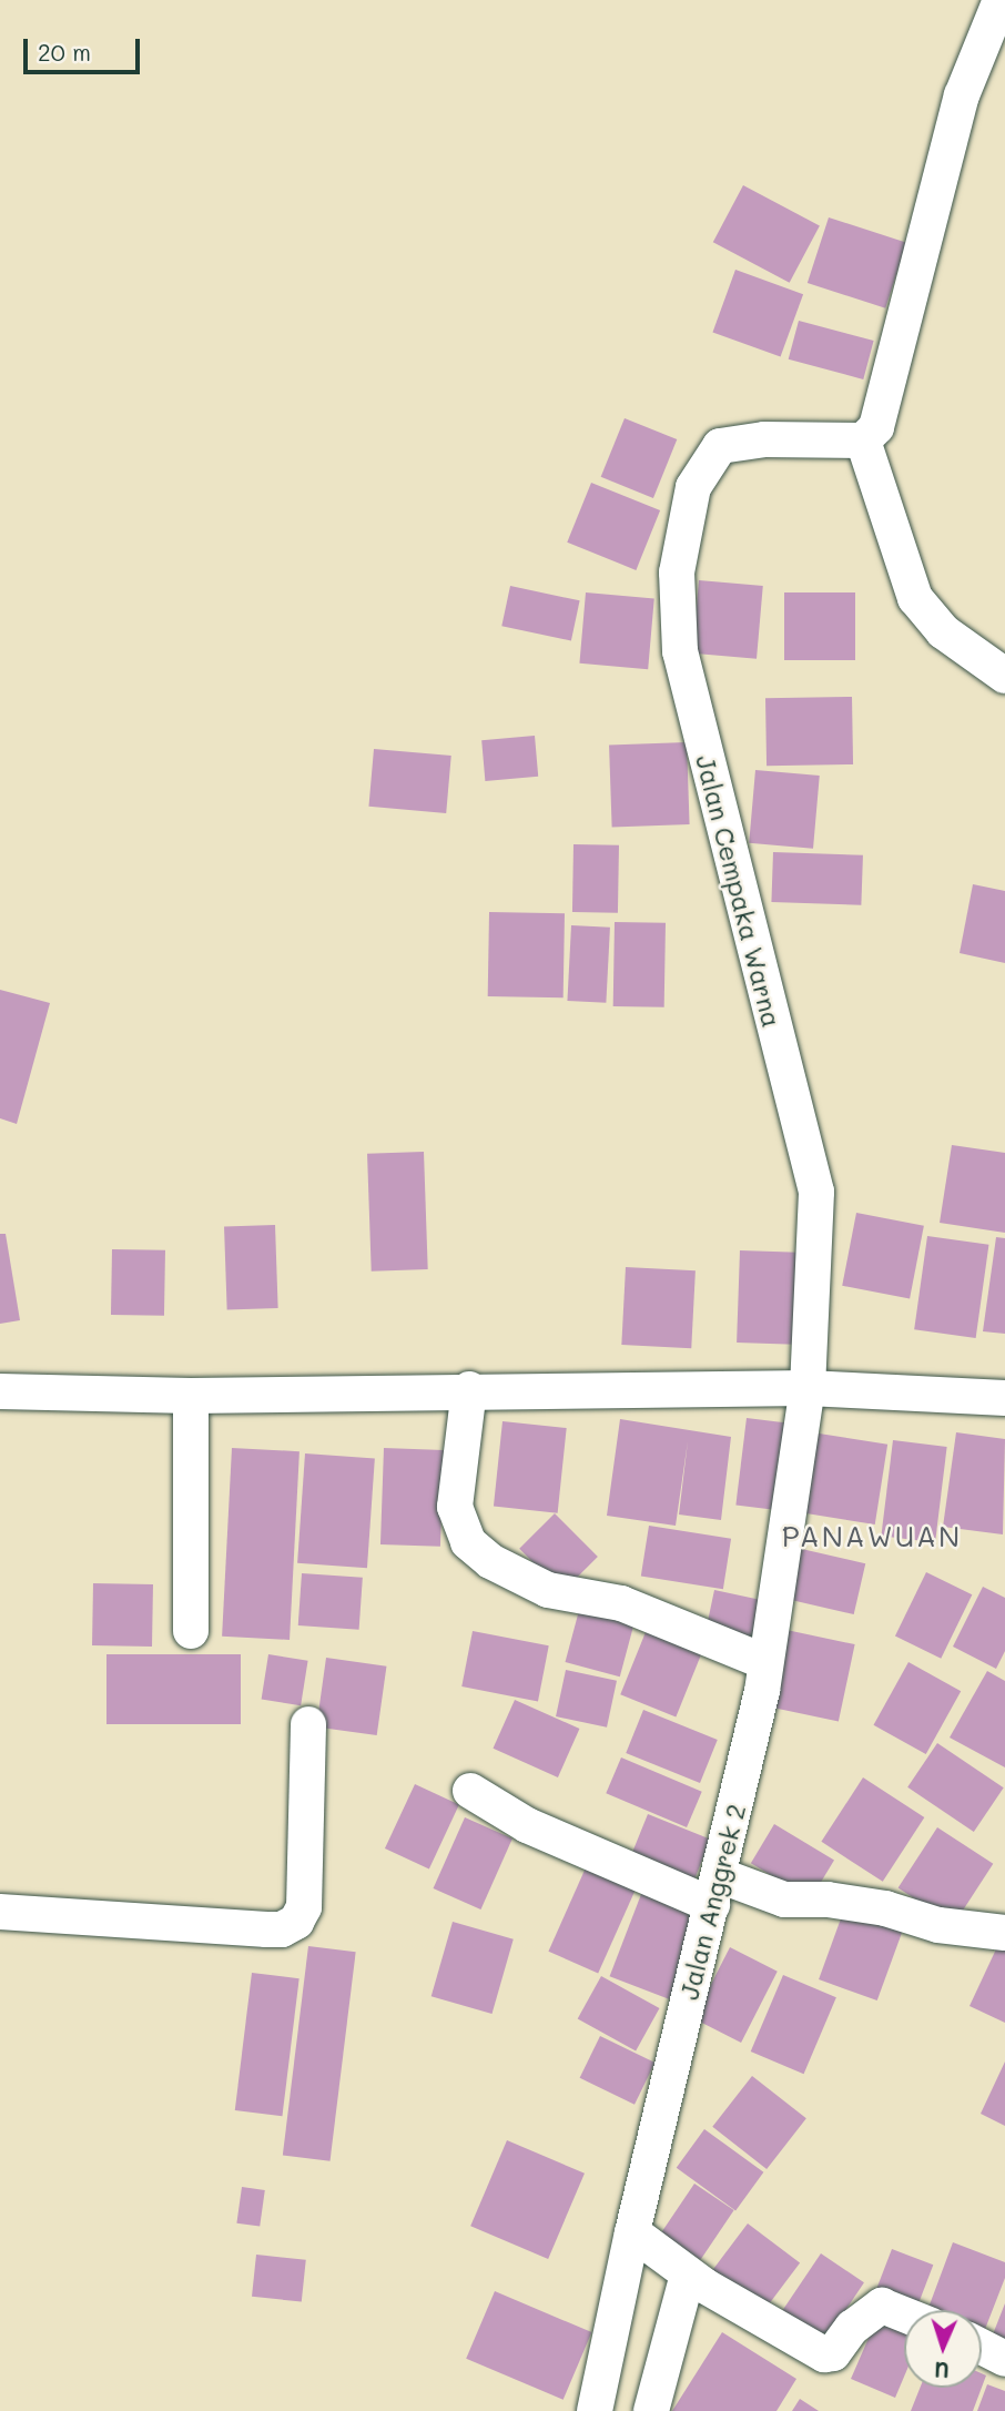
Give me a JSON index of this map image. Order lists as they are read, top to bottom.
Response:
{
  "streets": {
    "street": ["Jalan Cempaka Warna", "Jalan Anggrek 2"]
  },
  "crossings": [
    ["Jalan Cempaka Warna", "Jalan Anggrek 2"]
  ],
  "districts": ["PANAWUAN"],
  "scale_bar": "20 m",
  "north": "bottom"
}
